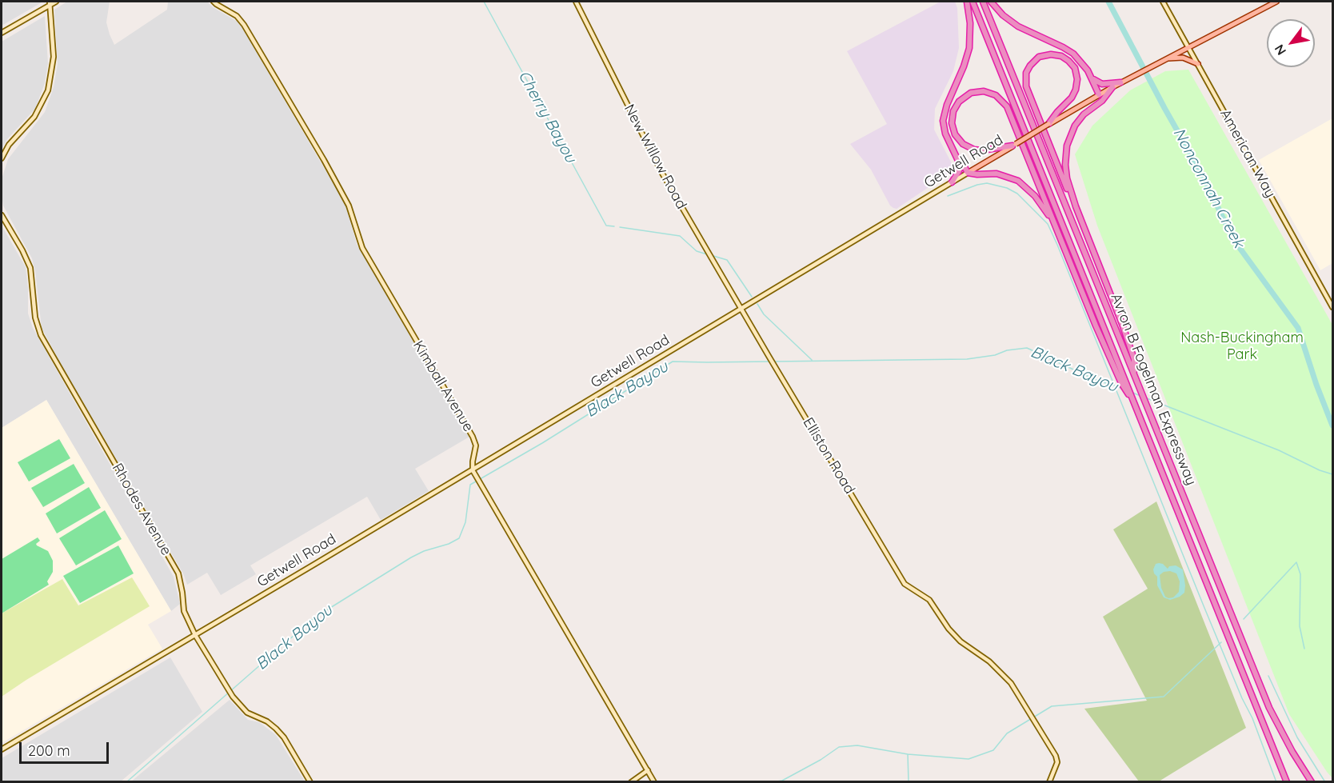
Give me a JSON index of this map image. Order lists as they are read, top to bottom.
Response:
{
  "streets": {
    "highway": ["Avron B Fogelman Expressway"],
    "main road": [
      "American Way",
      "New Willow Road",
      "Getwell Road",
      "Kimball Avenue",
      "Elliston Road",
      "Rhodes Avenue"
    ]
  },
  "crossings": [
    ["American Way", "Getwell Road"],
    ["New Willow Road", "Getwell Road"],
    ["New Willow Road", "Elliston Road"],
    ["Getwell Road", "Kimball Avenue"],
    ["Getwell Road", "Elliston Road"],
    ["Getwell Road", "Rhodes Avenue"]
  ],
  "water": ["Cherry Bayou", "Nonconnah Creek", "Black Bayou"],
  "parks": ["Nash-Buckingham Park"],
  "scale_bar": "200 m",
  "north": "bottom left"
}
